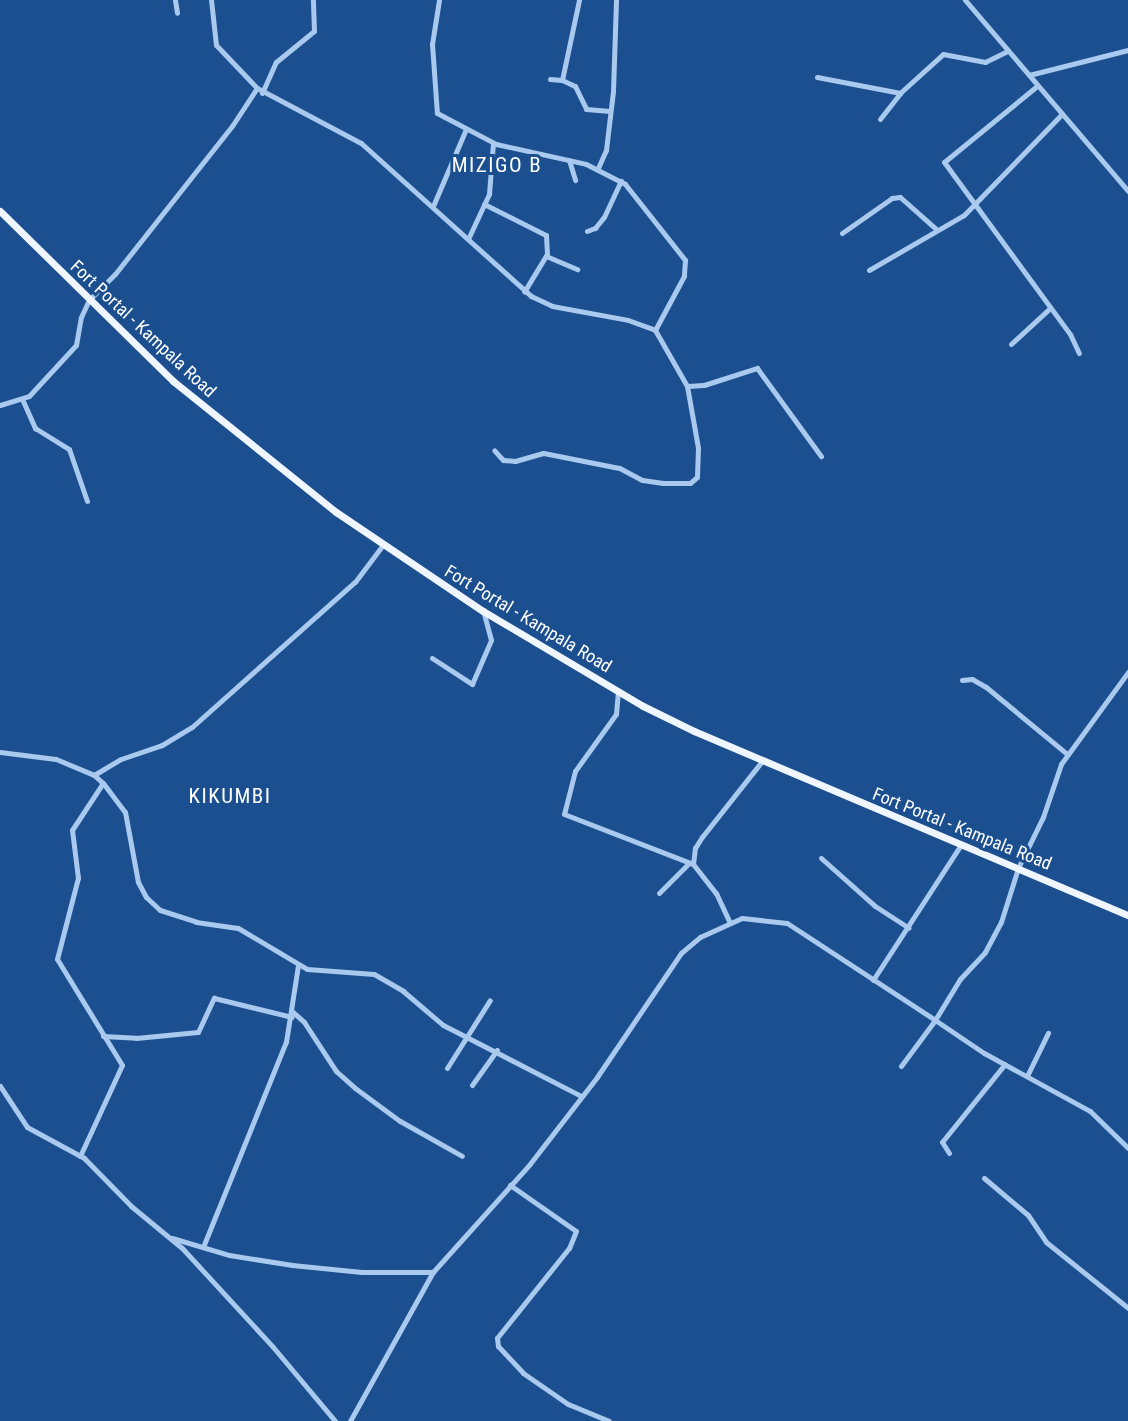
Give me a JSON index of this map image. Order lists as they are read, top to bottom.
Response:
{
  "streets": {
    "main road": ["Fort Portal - Kampala Road"]
  },
  "districts": ["MIZIGO B", "KIKUMBI"]
}
